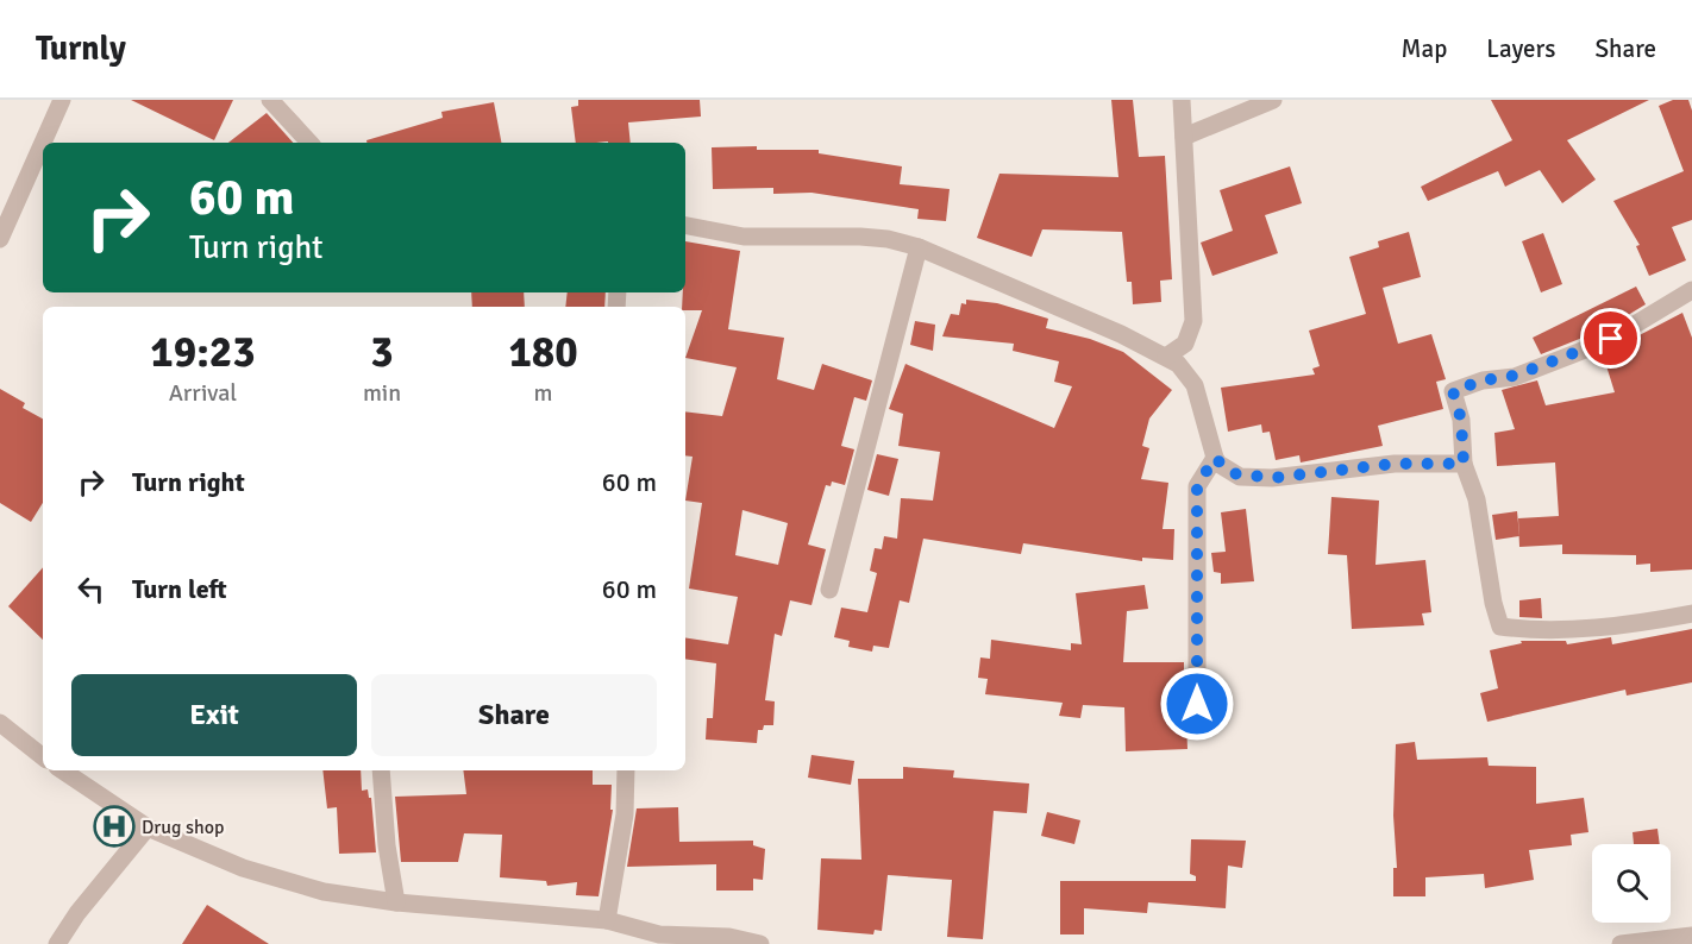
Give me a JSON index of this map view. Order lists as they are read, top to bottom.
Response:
{
  "places": {
    "hospital": ["Drug shop"]
  },
  "page": {
    "header": "Turnly",
    "nav": ["Map", "Layers", "Share"],
    "turn": ["60 m", "Turn right"],
    "eta": [
      "19:23",
      "Arrival",
      "3",
      "min",
      "180",
      "m"
    ],
    "list": [
      {
        "name": "Turn right",
        "value": "60 m"
      },
      {
        "name": "Turn left",
        "value": "60 m"
      }
    ],
    "buttons": ["Exit", "Share"]
  }
}
